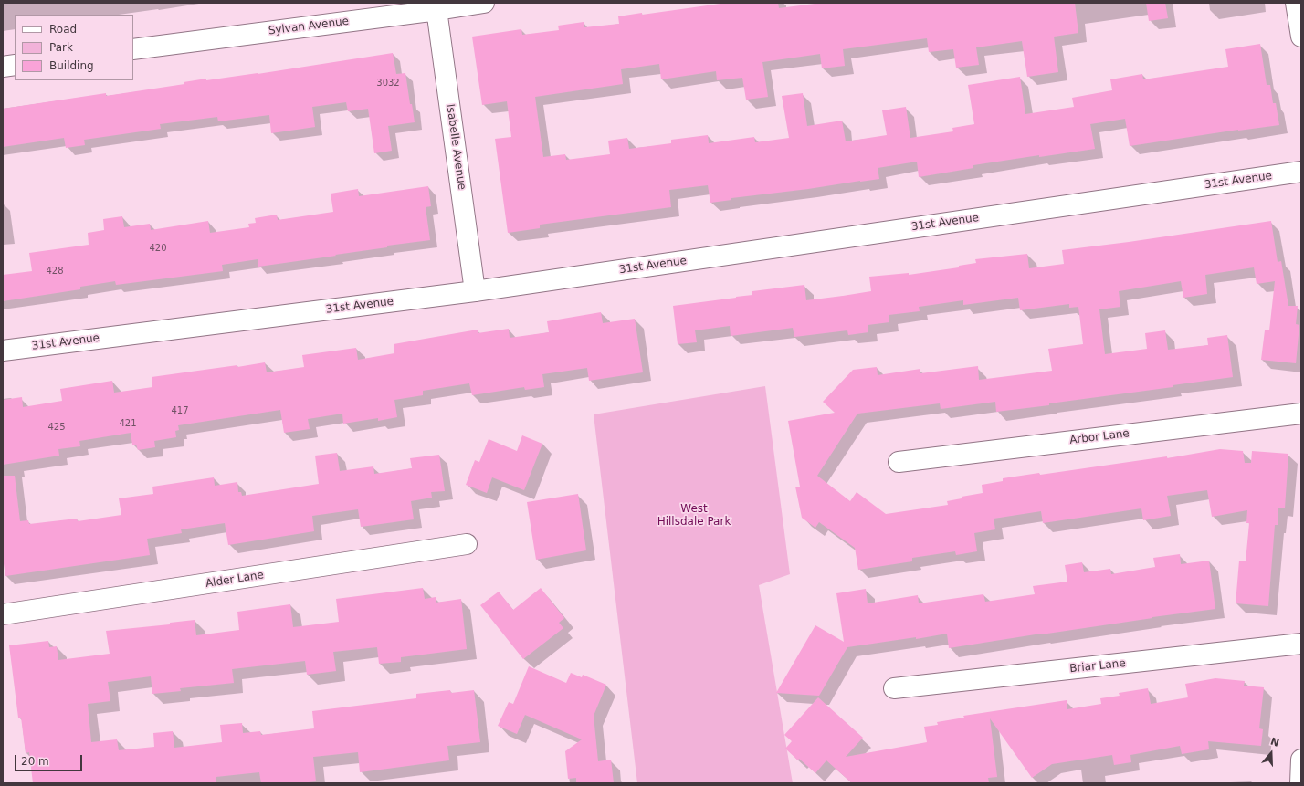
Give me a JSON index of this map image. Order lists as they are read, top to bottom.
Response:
{
  "streets": {
    "street": [
      "Sylvan Avenue",
      "Isabelle Avenue",
      "31st Avenue",
      "Arbor Lane",
      "Alder Lane",
      "Briar Lane"
    ]
  },
  "crossings": [
    ["Sylvan Avenue", "Isabelle Avenue"],
    ["Isabelle Avenue", "31st Avenue"]
  ],
  "parks": ["West Hillsdale Park"],
  "house_numbers": [
    "3032",
    "420",
    "428",
    "417",
    "421",
    "425"
  ],
  "legend": ["Road", "Park", "Building"],
  "scale_bar": "20 m",
  "north": "top"
}
